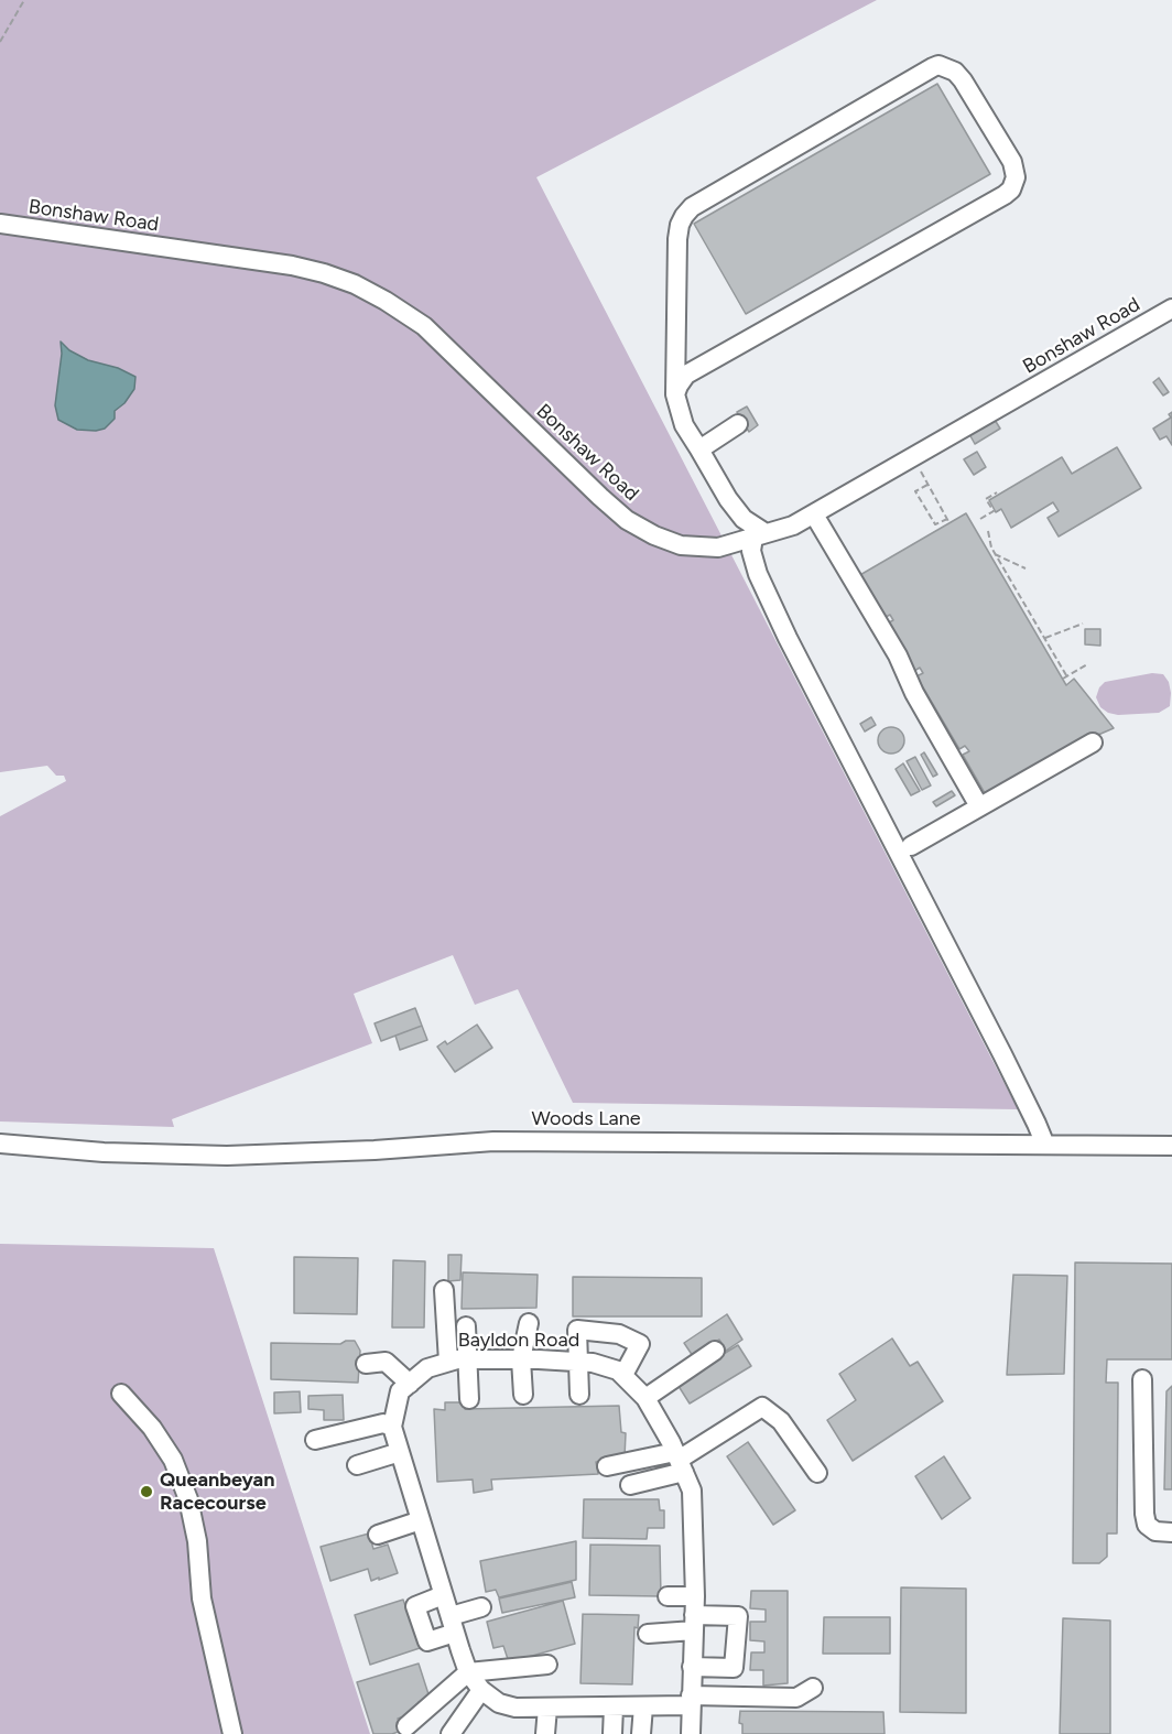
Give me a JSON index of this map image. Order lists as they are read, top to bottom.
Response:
{
  "streets": {
    "street": ["Bonshaw Road", "Woods Lane", "Bayldon Road"]
  },
  "places": ["Queanbeyan Racecourse"]
}
